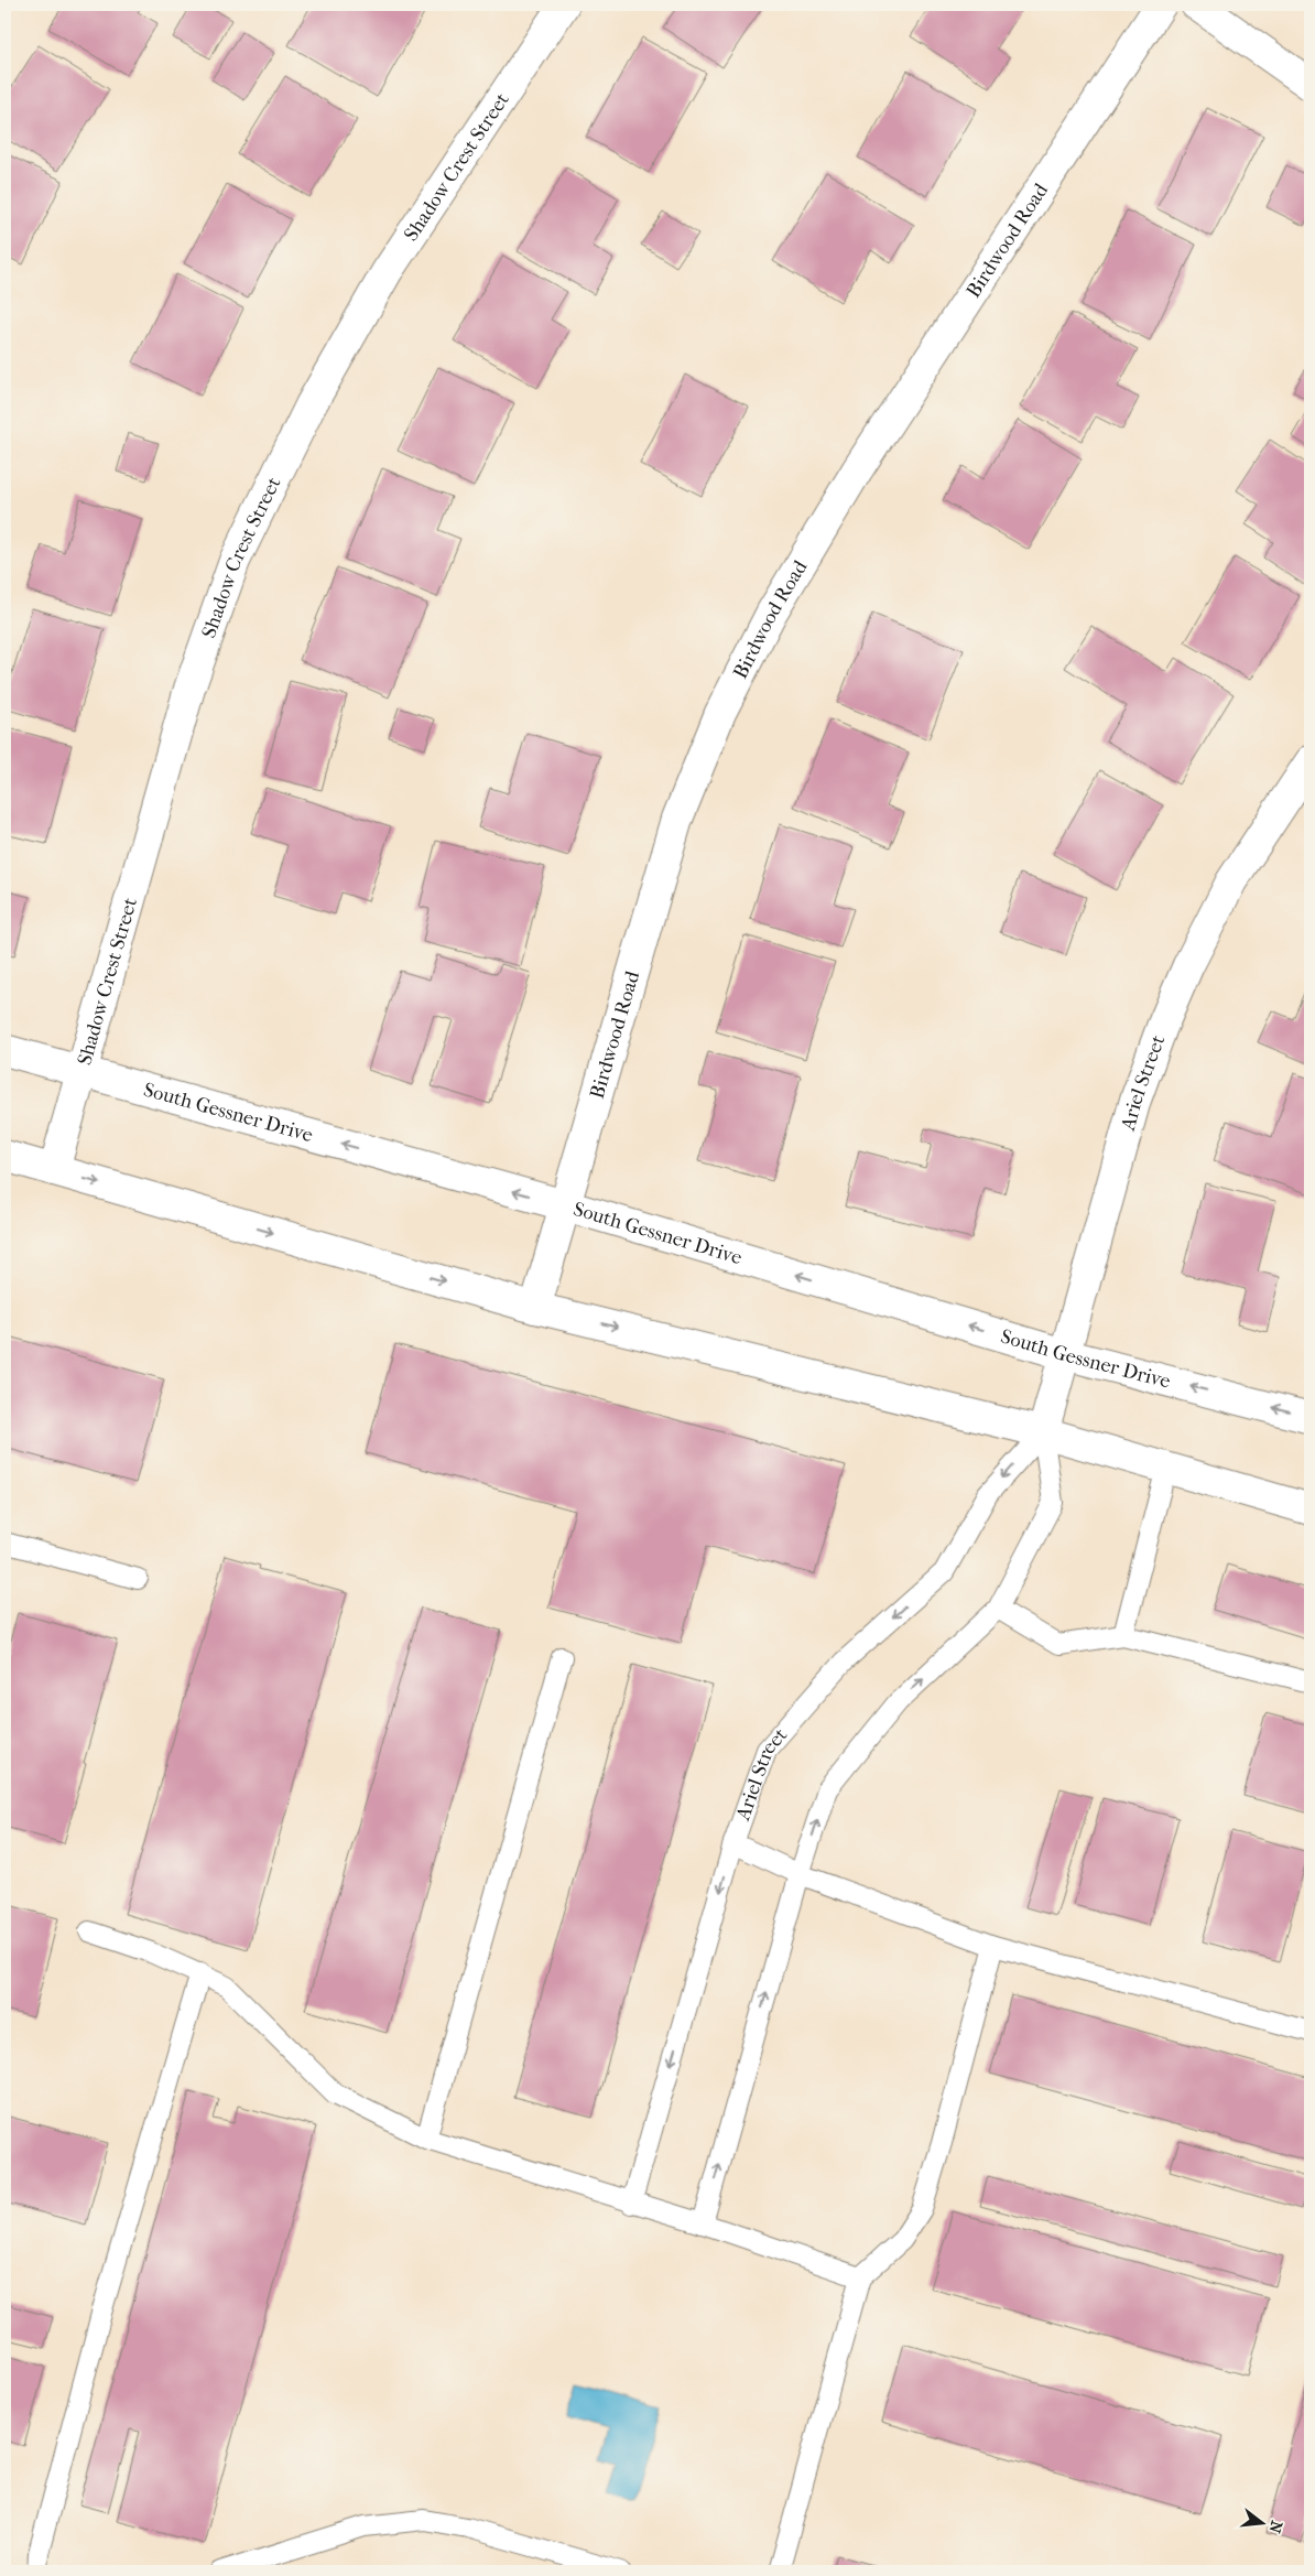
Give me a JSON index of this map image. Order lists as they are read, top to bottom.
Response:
{
  "streets": {
    "street": [
      "Shadow Crest Street",
      "Birdwood Road",
      "Ariel Street",
      "South Gessner Drive"
    ]
  },
  "crossings": [
    ["Shadow Crest Street", "South Gessner Drive"],
    ["Birdwood Road", "South Gessner Drive"],
    ["Ariel Street", "South Gessner Drive"]
  ],
  "north": "right"
}
